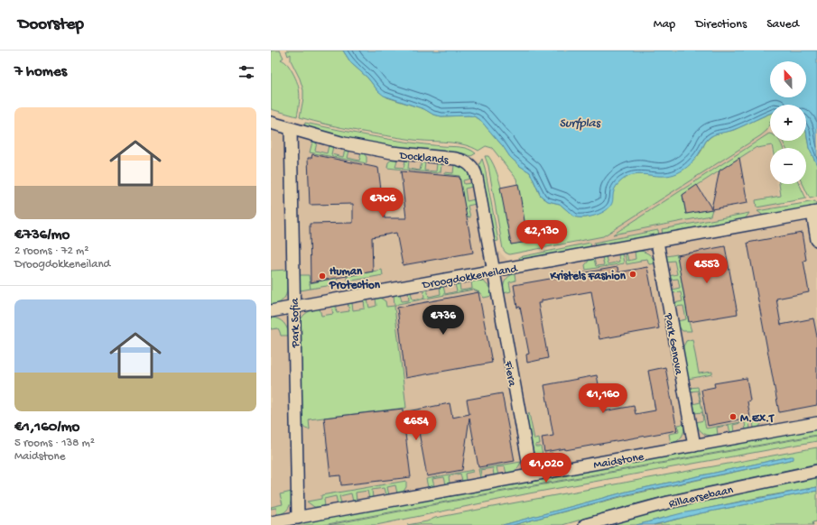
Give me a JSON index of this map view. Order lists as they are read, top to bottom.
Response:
{
  "streets": {
    "street": [
      "Docklands",
      "Droogdokkeneiland",
      "Park Sofia",
      "Park Genova",
      "Fiera",
      "Maidstone",
      "Rillaersebaan"
    ]
  },
  "crossings": [
    ["Docklands", "Droogdokkeneiland"],
    ["Docklands", "Park Sofia"],
    ["Docklands", "Fiera"],
    ["Droogdokkeneiland", "Park Sofia"],
    ["Droogdokkeneiland", "Park Genova"],
    ["Droogdokkeneiland", "Fiera"],
    ["Park Sofia", "Maidstone"],
    ["Park Genova", "Maidstone"],
    ["Fiera", "Maidstone"]
  ],
  "water": ["Surfplas"],
  "places": ["Kristels Fashion", "Human Protection", "M.Ex.T"],
  "north": "top",
  "page": {
    "header": "Doorstep",
    "nav": ["Map", "Directions", "Saved"],
    "heading": "7 homes",
    "map_buttons": ["+", "−"],
    "list": [
      {
        "name": "€736/mo",
        "note": "2 rooms · 72 m² · Droogdokkeneiland"
      },
      {
        "name": "€1,160/mo",
        "note": "5 rooms · 138 m² · Maidstone"
      }
    ],
    "price": [
      "€706",
      "€2,130",
      "€553",
      "€736",
      "€1,160",
      "€654",
      "€1,020"
    ]
  }
}
